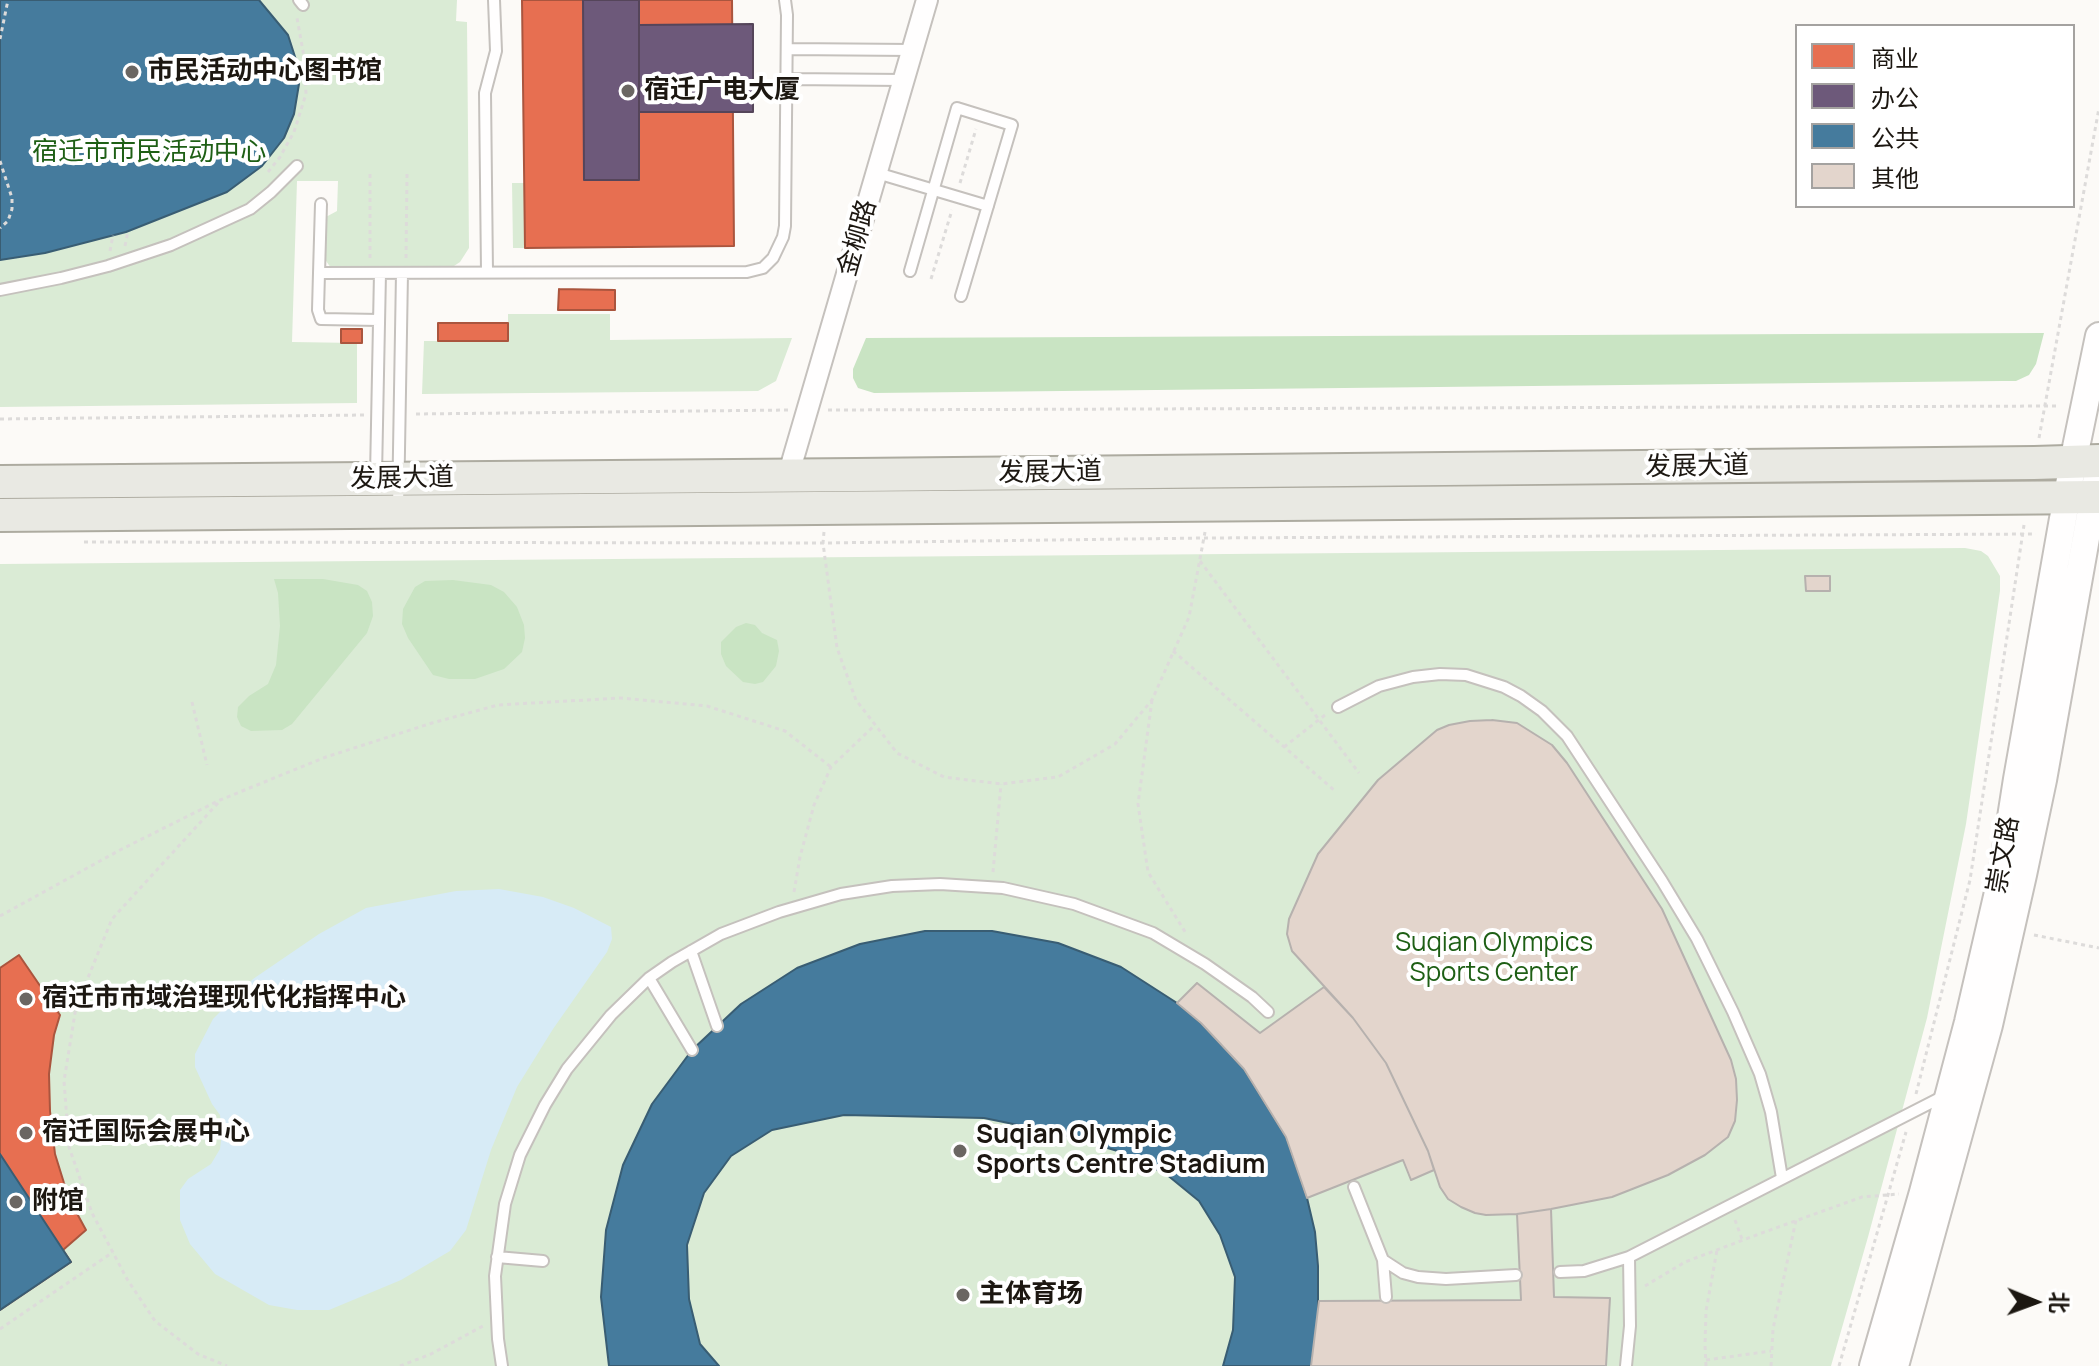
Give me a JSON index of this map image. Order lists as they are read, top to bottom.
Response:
{
  "streets": {
    "main road": ["发展大道"],
    "street": ["金柳路", "崇文路"]
  },
  "crossings": [
    ["金柳路", "发展大道"],
    ["发展大道", "崇文路"]
  ],
  "parks": ["宿迁市市民活动中心", "Suqian Olympics Sports Center"],
  "places": [
    "市民活动中心图书馆",
    "宿迁广电大厦",
    "宿迁市市域治理现代化指挥中心",
    "宿迁国际会展中心",
    "Suqian Olympic Sports Centre Stadium",
    "附馆",
    "主体育场"
  ],
  "legend": [
    "商业",
    "办公",
    "公共",
    "其他"
  ],
  "north": "right"
}
